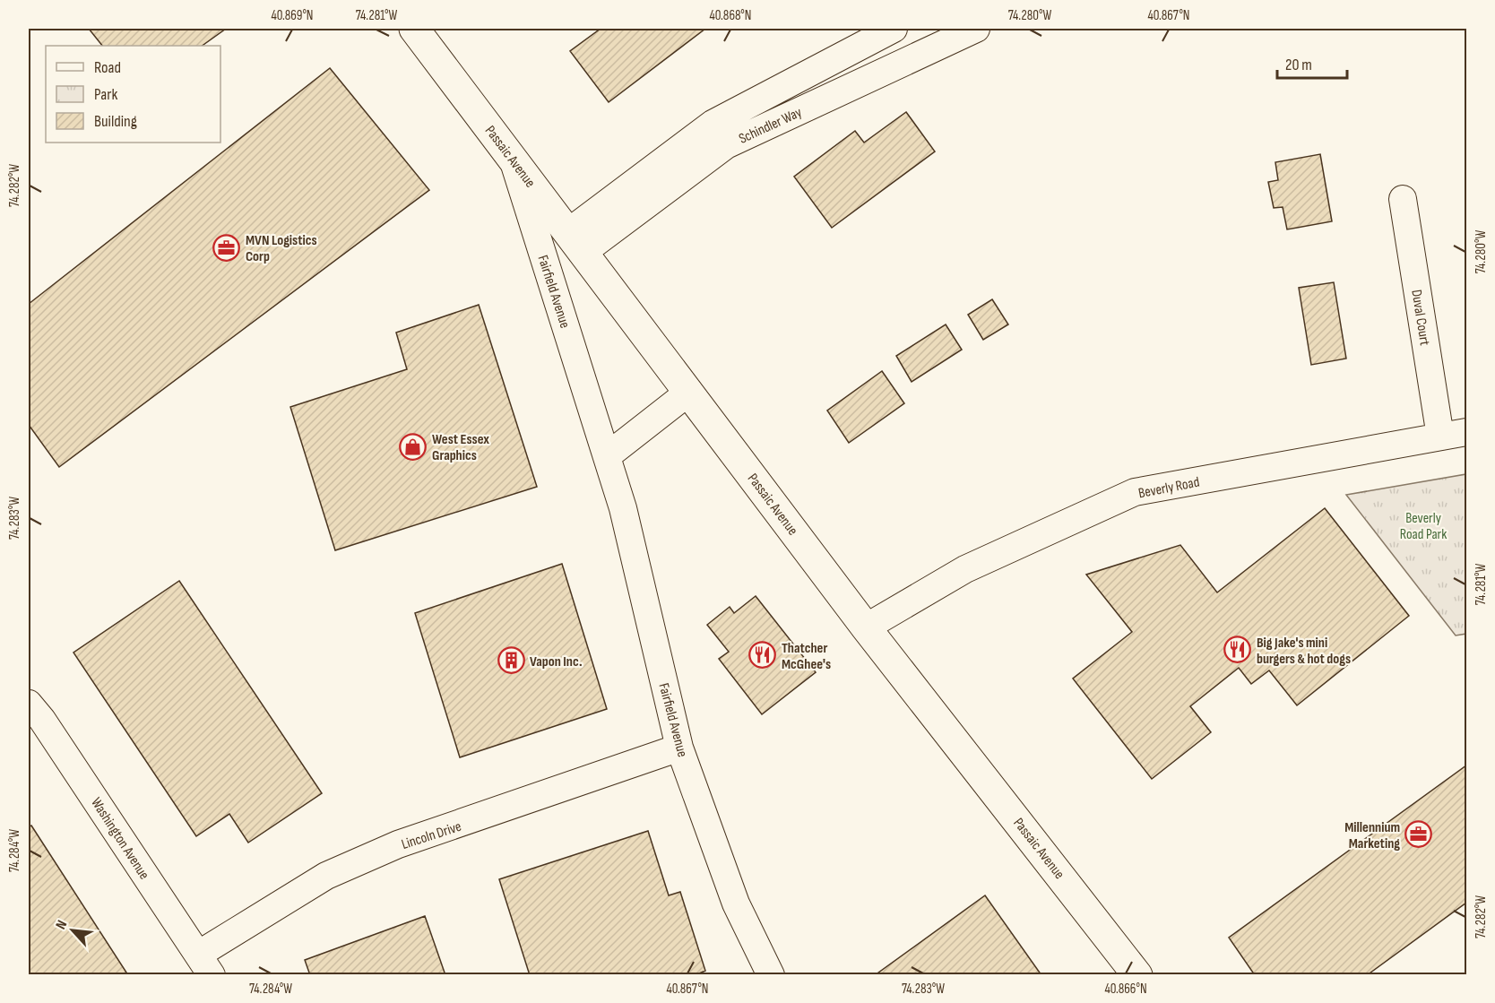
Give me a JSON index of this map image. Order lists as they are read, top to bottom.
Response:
{
  "streets": {
    "main road": ["Passaic Avenue"],
    "street": [
      "Schindler Way",
      "Fairfield Avenue",
      "Duval Court",
      "Beverly Road",
      "Lincoln Drive",
      "Washington Avenue"
    ]
  },
  "crossings": [
    ["Schindler Way", "Passaic Avenue"],
    ["Passaic Avenue", "Fairfield Avenue"],
    ["Passaic Avenue", "Beverly Road"],
    ["Fairfield Avenue", "Lincoln Drive"],
    ["Duval Court", "Beverly Road"],
    ["Lincoln Drive", "Washington Avenue"]
  ],
  "parks": ["Beverly Road Park"],
  "places": {
    "office": ["MVN Logistics Corp", "Millennium Marketing"],
    "shop": ["West Essex Graphics"],
    "restaurant": ["Big Jake's mini burgers & hot dogs", "Thatcher McGhee's"],
    "building": ["Vapon Inc."]
  },
  "legend": ["Road", "Park", "Building"],
  "scale_bar": "20 m",
  "north": "top left",
  "coordinates": [
    "40.869°N",
    "74.281°W",
    "40.868°N",
    "74.280°W",
    "40.867°N",
    "74.282°W",
    "74.283°W",
    "74.284°W",
    "40.866°N"
  ]
}
